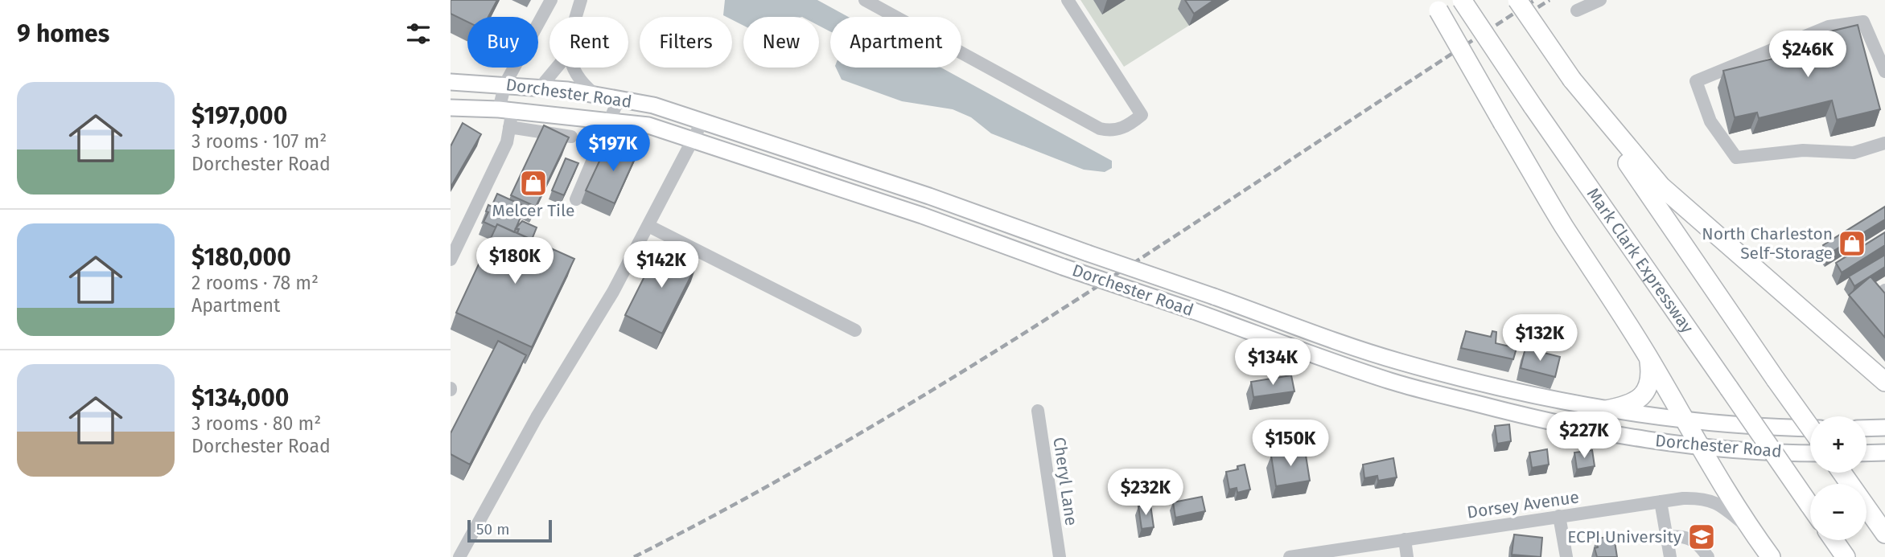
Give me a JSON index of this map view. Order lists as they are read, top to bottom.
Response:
{
  "streets": {
    "highway": ["Mark Clark Expressway"],
    "main road": ["Dorchester Road"],
    "street": ["Cheryl Lane", "Dorsey Avenue"]
  },
  "places": {
    "shop": ["Melcer Tile", "North Charleston Self-Storage"],
    "school or university": ["ECPI University"]
  },
  "scale_bar": "50 m",
  "page": {
    "heading": "9 homes",
    "chip": [
      "Buy",
      "Rent",
      "Filters",
      "New",
      "Apartment"
    ],
    "price": [
      "$246K",
      "$197K",
      "$180K",
      "$142K",
      "$132K",
      "$134K",
      "$227K",
      "$150K",
      "$232K"
    ],
    "list": [
      {
        "name": "$197,000",
        "note": "3 rooms · 107 m² · Dorchester Road"
      },
      {
        "name": "$180,000",
        "note": "2 rooms · 78 m² · Apartment"
      },
      {
        "name": "$134,000",
        "note": "3 rooms · 80 m² · Dorchester Road"
      }
    ],
    "map_buttons": ["+", "−"],
    "scale": "50 m"
  }
}
